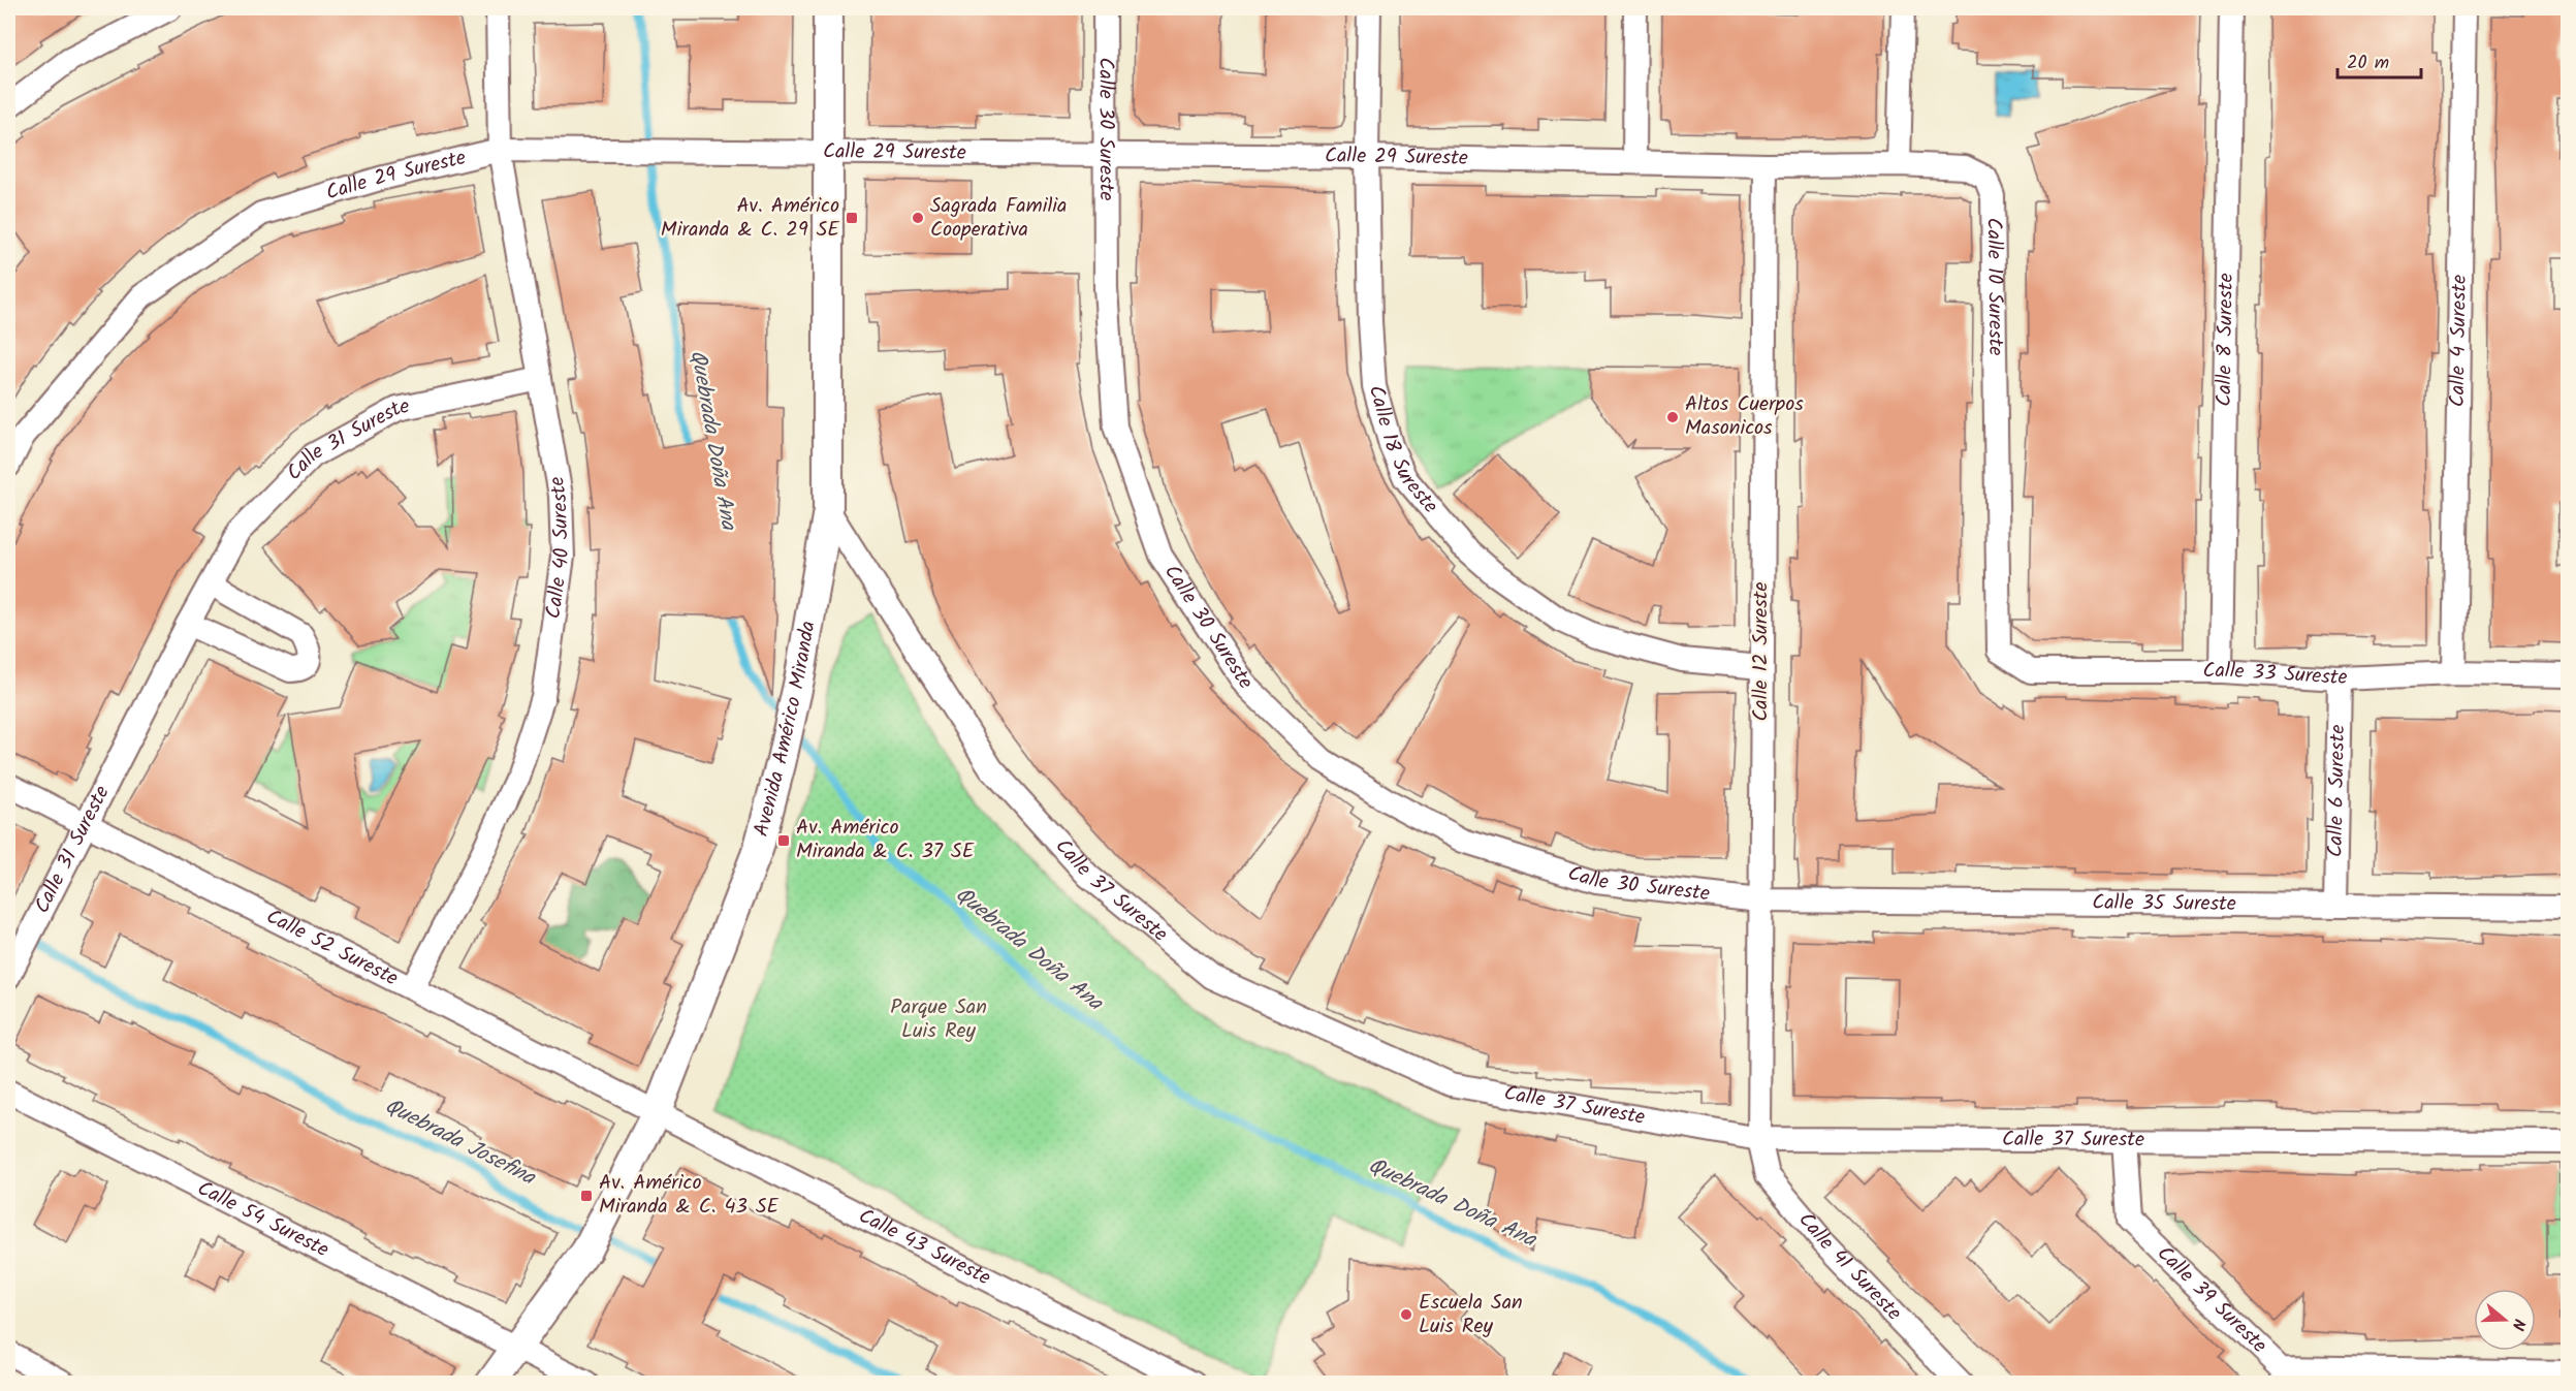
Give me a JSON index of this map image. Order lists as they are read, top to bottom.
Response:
{
  "streets": {
    "street": [
      "Calle 30 Sureste",
      "Calle 29 Sureste",
      "Calle 10 Sureste",
      "Calle 8 Sureste",
      "Calle 4 Sureste",
      "Calle 31 Sureste",
      "Calle 18 Sureste",
      "Calle 40 Sureste",
      "Calle 12 Sureste",
      "Calle 33 Sureste",
      "Avenida Américo Miranda",
      "Calle 6 Sureste",
      "Calle 37 Sureste",
      "Calle 35 Sureste",
      "Calle 52 Sureste",
      "Calle 54 Sureste",
      "Calle 43 Sureste",
      "Calle 41 Sureste",
      "Calle 39 Sureste"
    ]
  },
  "crossings": [
    ["Calle 30 Sureste", "Calle 29 Sureste"],
    ["Calle 30 Sureste", "Calle 12 Sureste"],
    ["Calle 30 Sureste", "Calle 35 Sureste"],
    ["Calle 29 Sureste", "Calle 10 Sureste"],
    ["Calle 29 Sureste", "Calle 18 Sureste"],
    ["Calle 29 Sureste", "Calle 40 Sureste"],
    ["Calle 29 Sureste", "Calle 12 Sureste"],
    ["Calle 29 Sureste", "Avenida Américo Miranda"],
    ["Calle 10 Sureste", "Calle 33 Sureste"],
    ["Calle 8 Sureste", "Calle 33 Sureste"],
    ["Calle 4 Sureste", "Calle 33 Sureste"],
    ["Calle 31 Sureste", "Calle 40 Sureste"],
    ["Calle 31 Sureste", "Calle 52 Sureste"],
    ["Calle 18 Sureste", "Calle 12 Sureste"],
    ["Calle 40 Sureste", "Calle 52 Sureste"],
    ["Calle 12 Sureste", "Calle 37 Sureste"],
    ["Calle 12 Sureste", "Calle 35 Sureste"],
    ["Calle 12 Sureste", "Calle 41 Sureste"],
    ["Calle 33 Sureste", "Calle 6 Sureste"],
    ["Avenida Américo Miranda", "Calle 37 Sureste"],
    ["Avenida Américo Miranda", "Calle 52 Sureste"],
    ["Avenida Américo Miranda", "Calle 54 Sureste"],
    ["Avenida Américo Miranda", "Calle 43 Sureste"],
    ["Calle 6 Sureste", "Calle 35 Sureste"],
    ["Calle 37 Sureste", "Calle 41 Sureste"],
    ["Calle 37 Sureste", "Calle 39 Sureste"],
    ["Calle 52 Sureste", "Calle 43 Sureste"]
  ],
  "water": ["Quebrada Doña Ana", "Quebrada Josefina"],
  "parks": ["Parque San Luis Rey"],
  "places": {
    "transit": ["Av. Américo Miranda & C. 29 SE", "Av. Américo Miranda & C. 37 SE", "Av. Américo Miranda & C. 43 SE"],
    "other": ["Sagrada Familia Cooperativa", "Altos Cuerpos Masonicos", "Escuela San Luis Rey"]
  },
  "scale_bar": "20 m",
  "north": "right"
}
